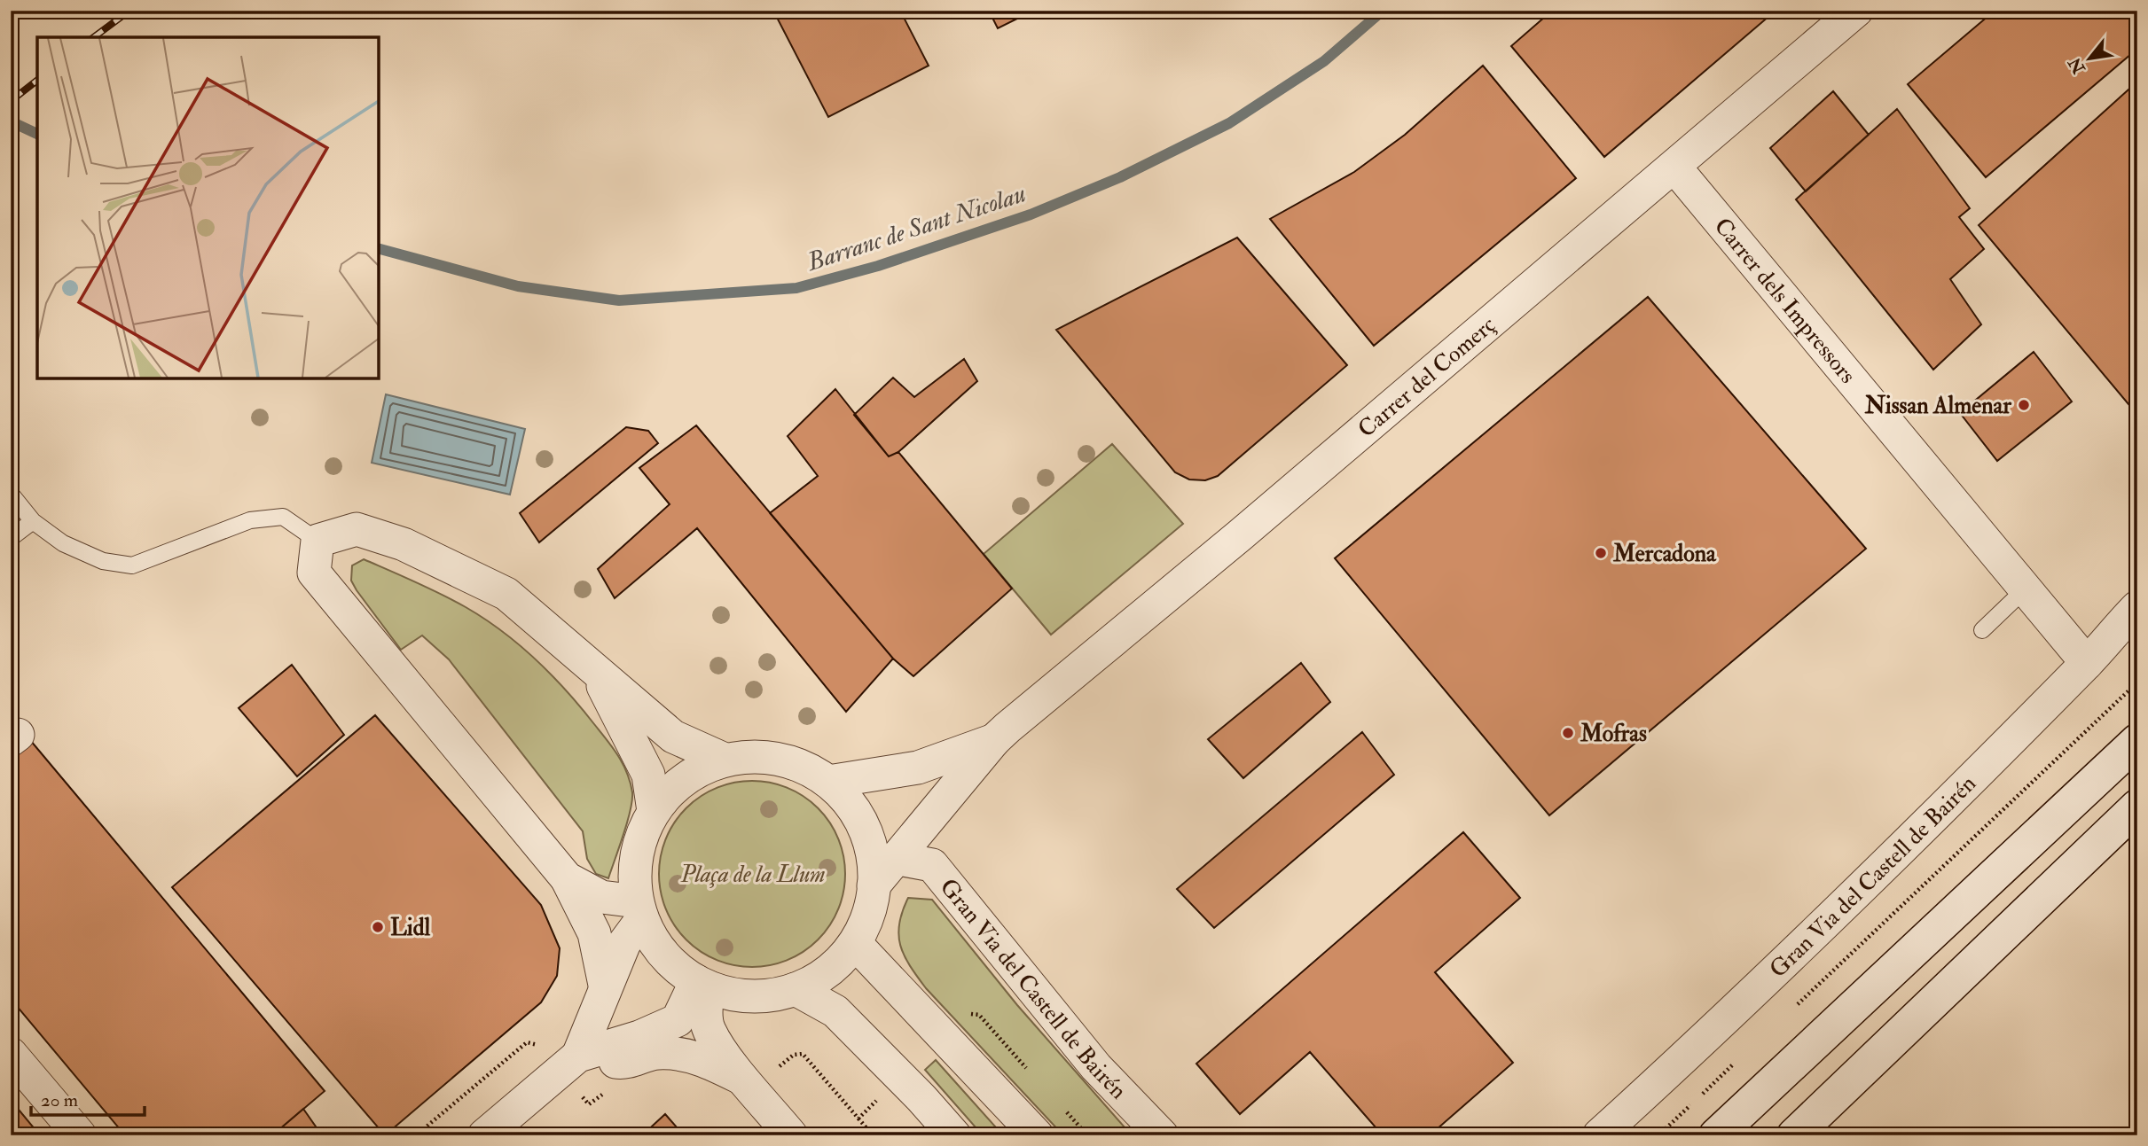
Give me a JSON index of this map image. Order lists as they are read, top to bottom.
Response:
{
  "streets": {
    "street": ["Carrer dels Impressors", "Carrer del Comerç", "Gran Via del Castell de Bairén"]
  },
  "crossings": [
    ["Carrer dels Impressors", "Carrer del Comerç"],
    ["Carrer dels Impressors", "Gran Via del Castell de Bairén"],
    ["Carrer del Comerç", "Gran Via del Castell de Bairén"]
  ],
  "water": ["Barranc de Sant Nicolau"],
  "parks": ["Plaça de la Llum"],
  "places": [
    "Nissan Almenar",
    "Mercadona",
    "Mofras",
    "Lidl"
  ],
  "scale_bar": "20 m",
  "north": "bottom left"
}
